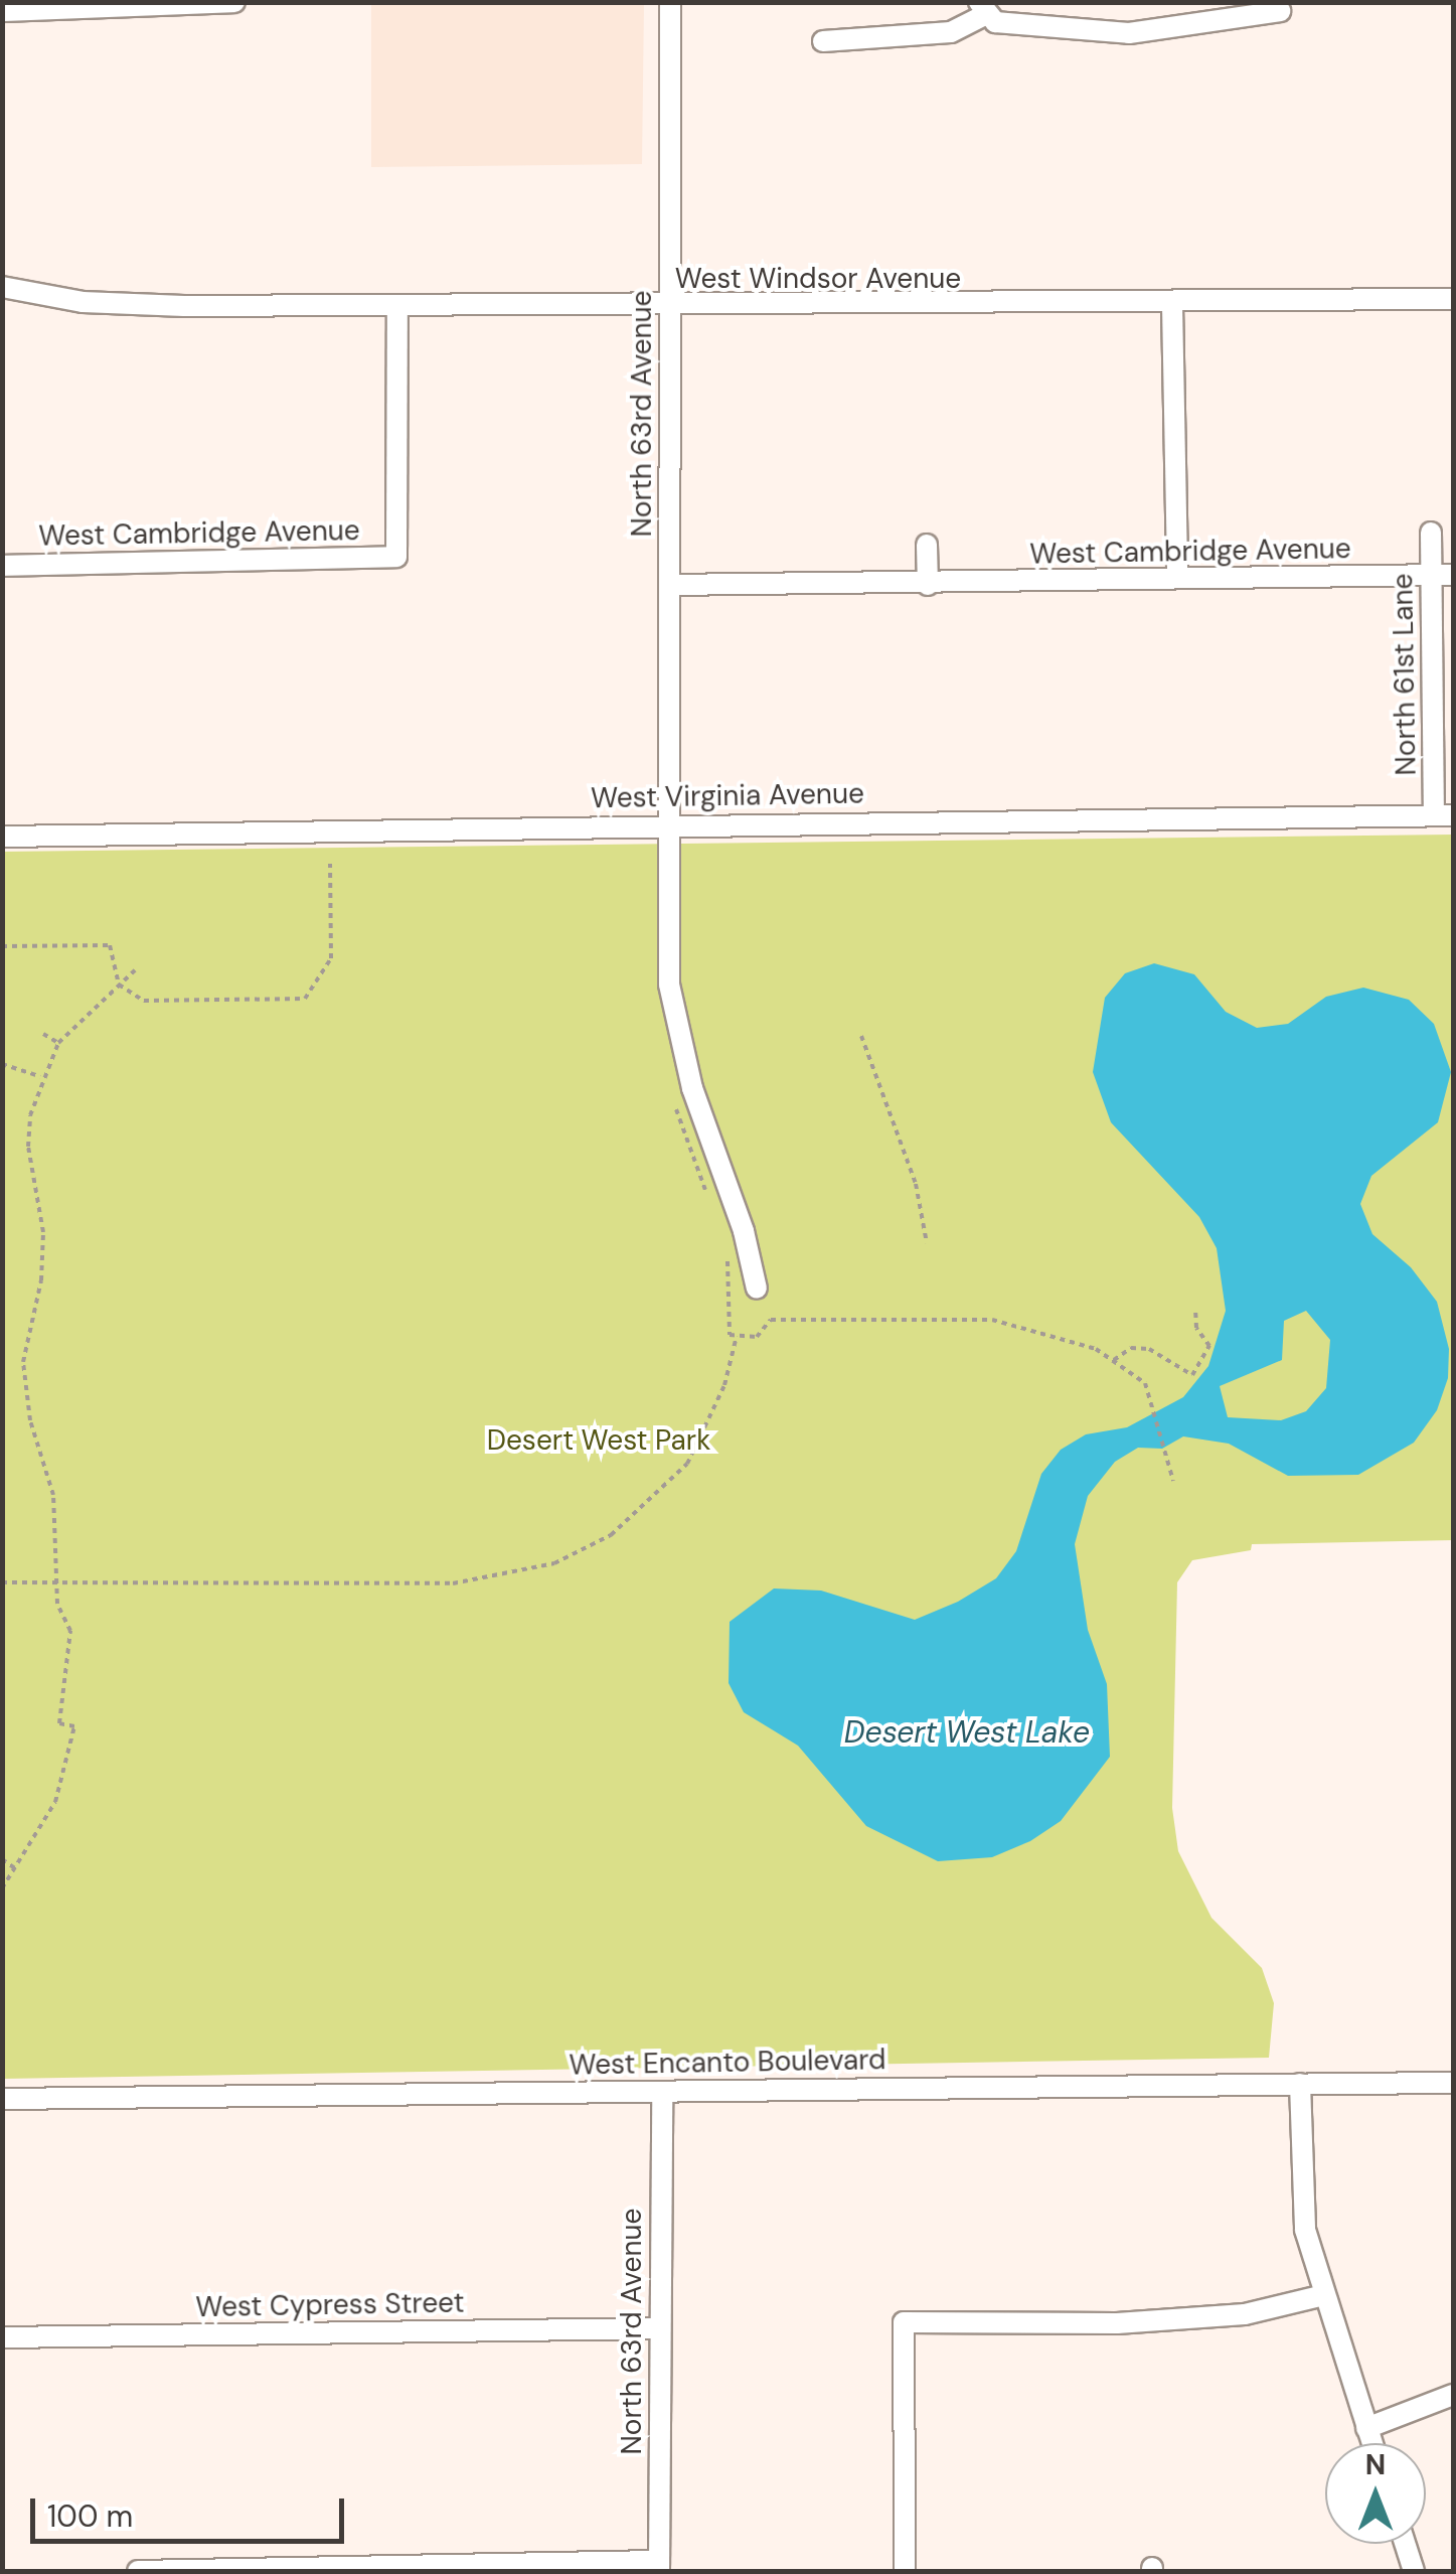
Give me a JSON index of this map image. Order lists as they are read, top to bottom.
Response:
{
  "streets": {
    "street": [
      "West Windsor Avenue",
      "North 63rd Avenue",
      "West Cambridge Avenue",
      "North 61st Lane",
      "West Virginia Avenue",
      "West Encanto Boulevard",
      "West Cypress Street"
    ]
  },
  "crossings": [
    ["West Windsor Avenue", "North 63rd Avenue"],
    ["West Windsor Avenue", "West Cambridge Avenue"],
    ["North 63rd Avenue", "West Cambridge Avenue"],
    ["North 63rd Avenue", "West Virginia Avenue"],
    ["North 63rd Avenue", "West Encanto Boulevard"],
    ["North 63rd Avenue", "West Cypress Street"],
    ["West Cambridge Avenue", "North 61st Lane"],
    ["North 61st Lane", "West Virginia Avenue"]
  ],
  "water": ["Desert West Lake"],
  "parks": ["Desert West Park"],
  "scale_bar": "100 m",
  "north": "top"
}
